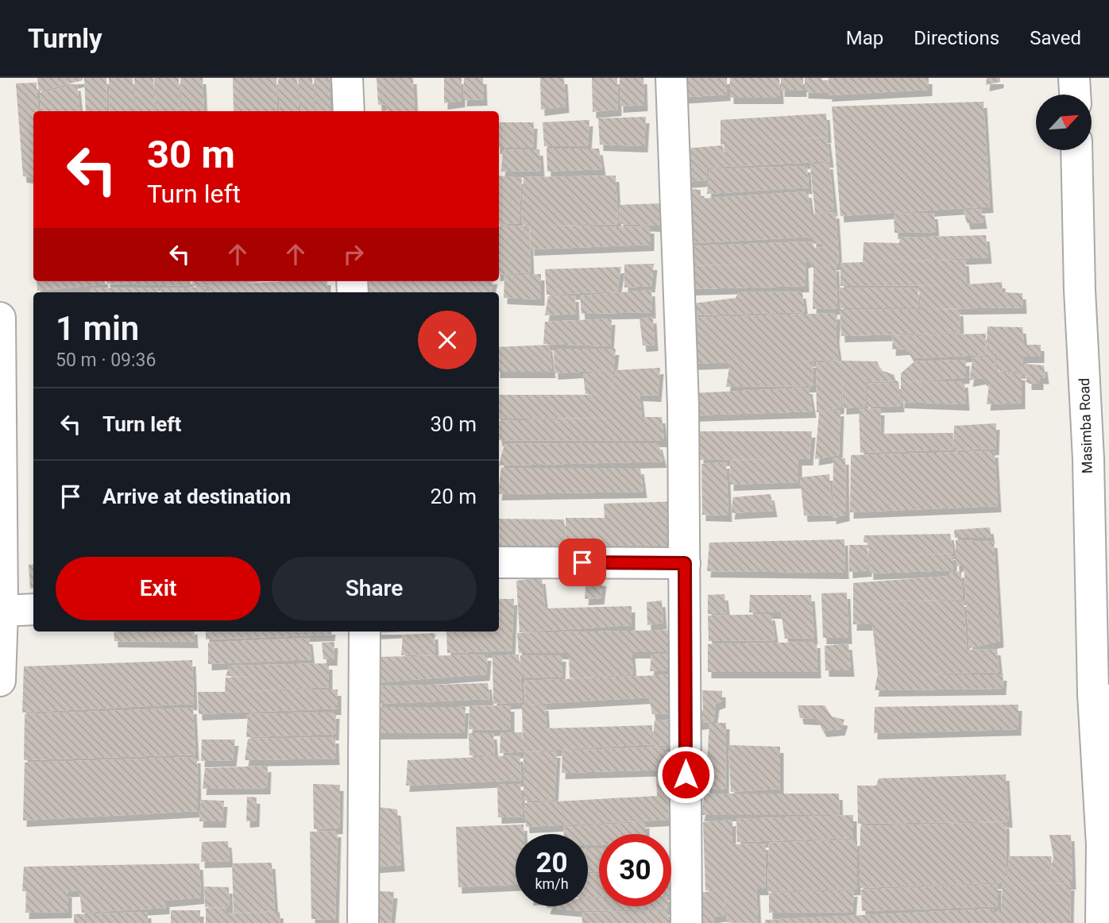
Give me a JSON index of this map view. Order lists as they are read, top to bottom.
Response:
{
  "streets": {
    "street": ["Masimba Road"]
  },
  "north": "top right",
  "page": {
    "header": "Turnly",
    "nav": ["Map", "Directions", "Saved"],
    "turn": ["30 m", "Turn left"],
    "heading": ["1 min", "50 m · 09:36"],
    "list": [
      {
        "name": "Turn left",
        "value": "30 m"
      },
      {
        "name": "Arrive at destination",
        "value": "20 m"
      }
    ],
    "buttons": ["Exit", "Share"],
    "speed": "20 km/h",
    "limit": "30"
  }
}
